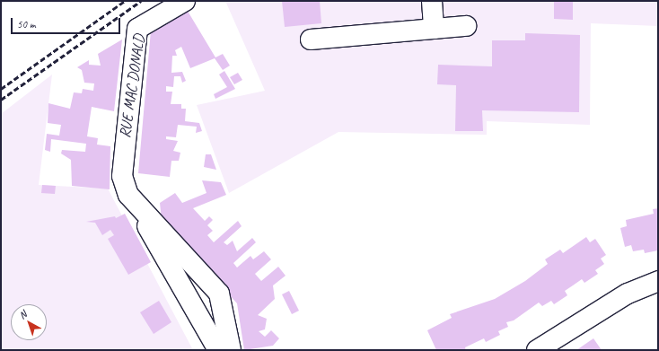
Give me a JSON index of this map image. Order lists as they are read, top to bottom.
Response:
{
  "streets": {
    "street": ["RUE MAC DONALD"]
  },
  "scale_bar": "50 m",
  "north": "top left"
}
